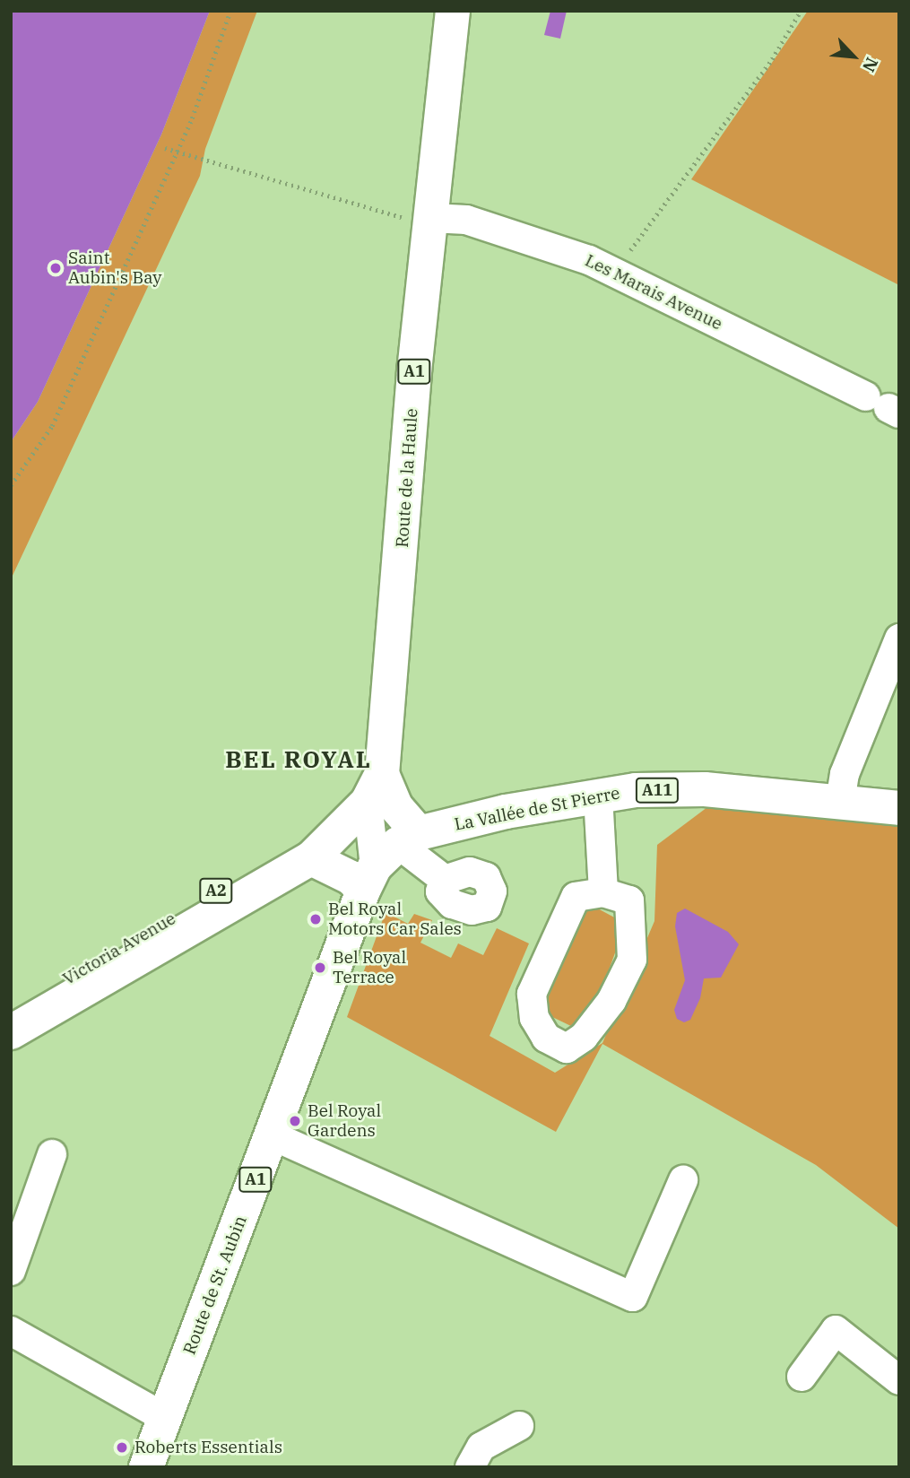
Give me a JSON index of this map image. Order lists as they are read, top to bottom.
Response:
{
  "streets": {
    "main road": [
      "A1",
      "Route de la Haule",
      "A11",
      "La Vallée de St Pierre",
      "A2",
      "Victoria Avenue",
      "Route de St. Aubin"
    ],
    "street": ["Les Marais Avenue"]
  },
  "crossings": [
    ["Les Marais Avenue", "Route de la Haule"],
    ["Route de la Haule", "La Vallée de St Pierre"],
    ["Route de la Haule", "Victoria Avenue"],
    ["Route de la Haule", "Route de St. Aubin"],
    ["La Vallée de St Pierre", "Route de St. Aubin"]
  ],
  "districts": ["BEL ROYAL"],
  "places": [
    "Saint Aubin's Bay",
    "Bel Royal Motors Car Sales",
    "Bel Royal Terrace",
    "Bel Royal Gardens",
    "Roberts Essentials"
  ],
  "north": "bottom right"
}
